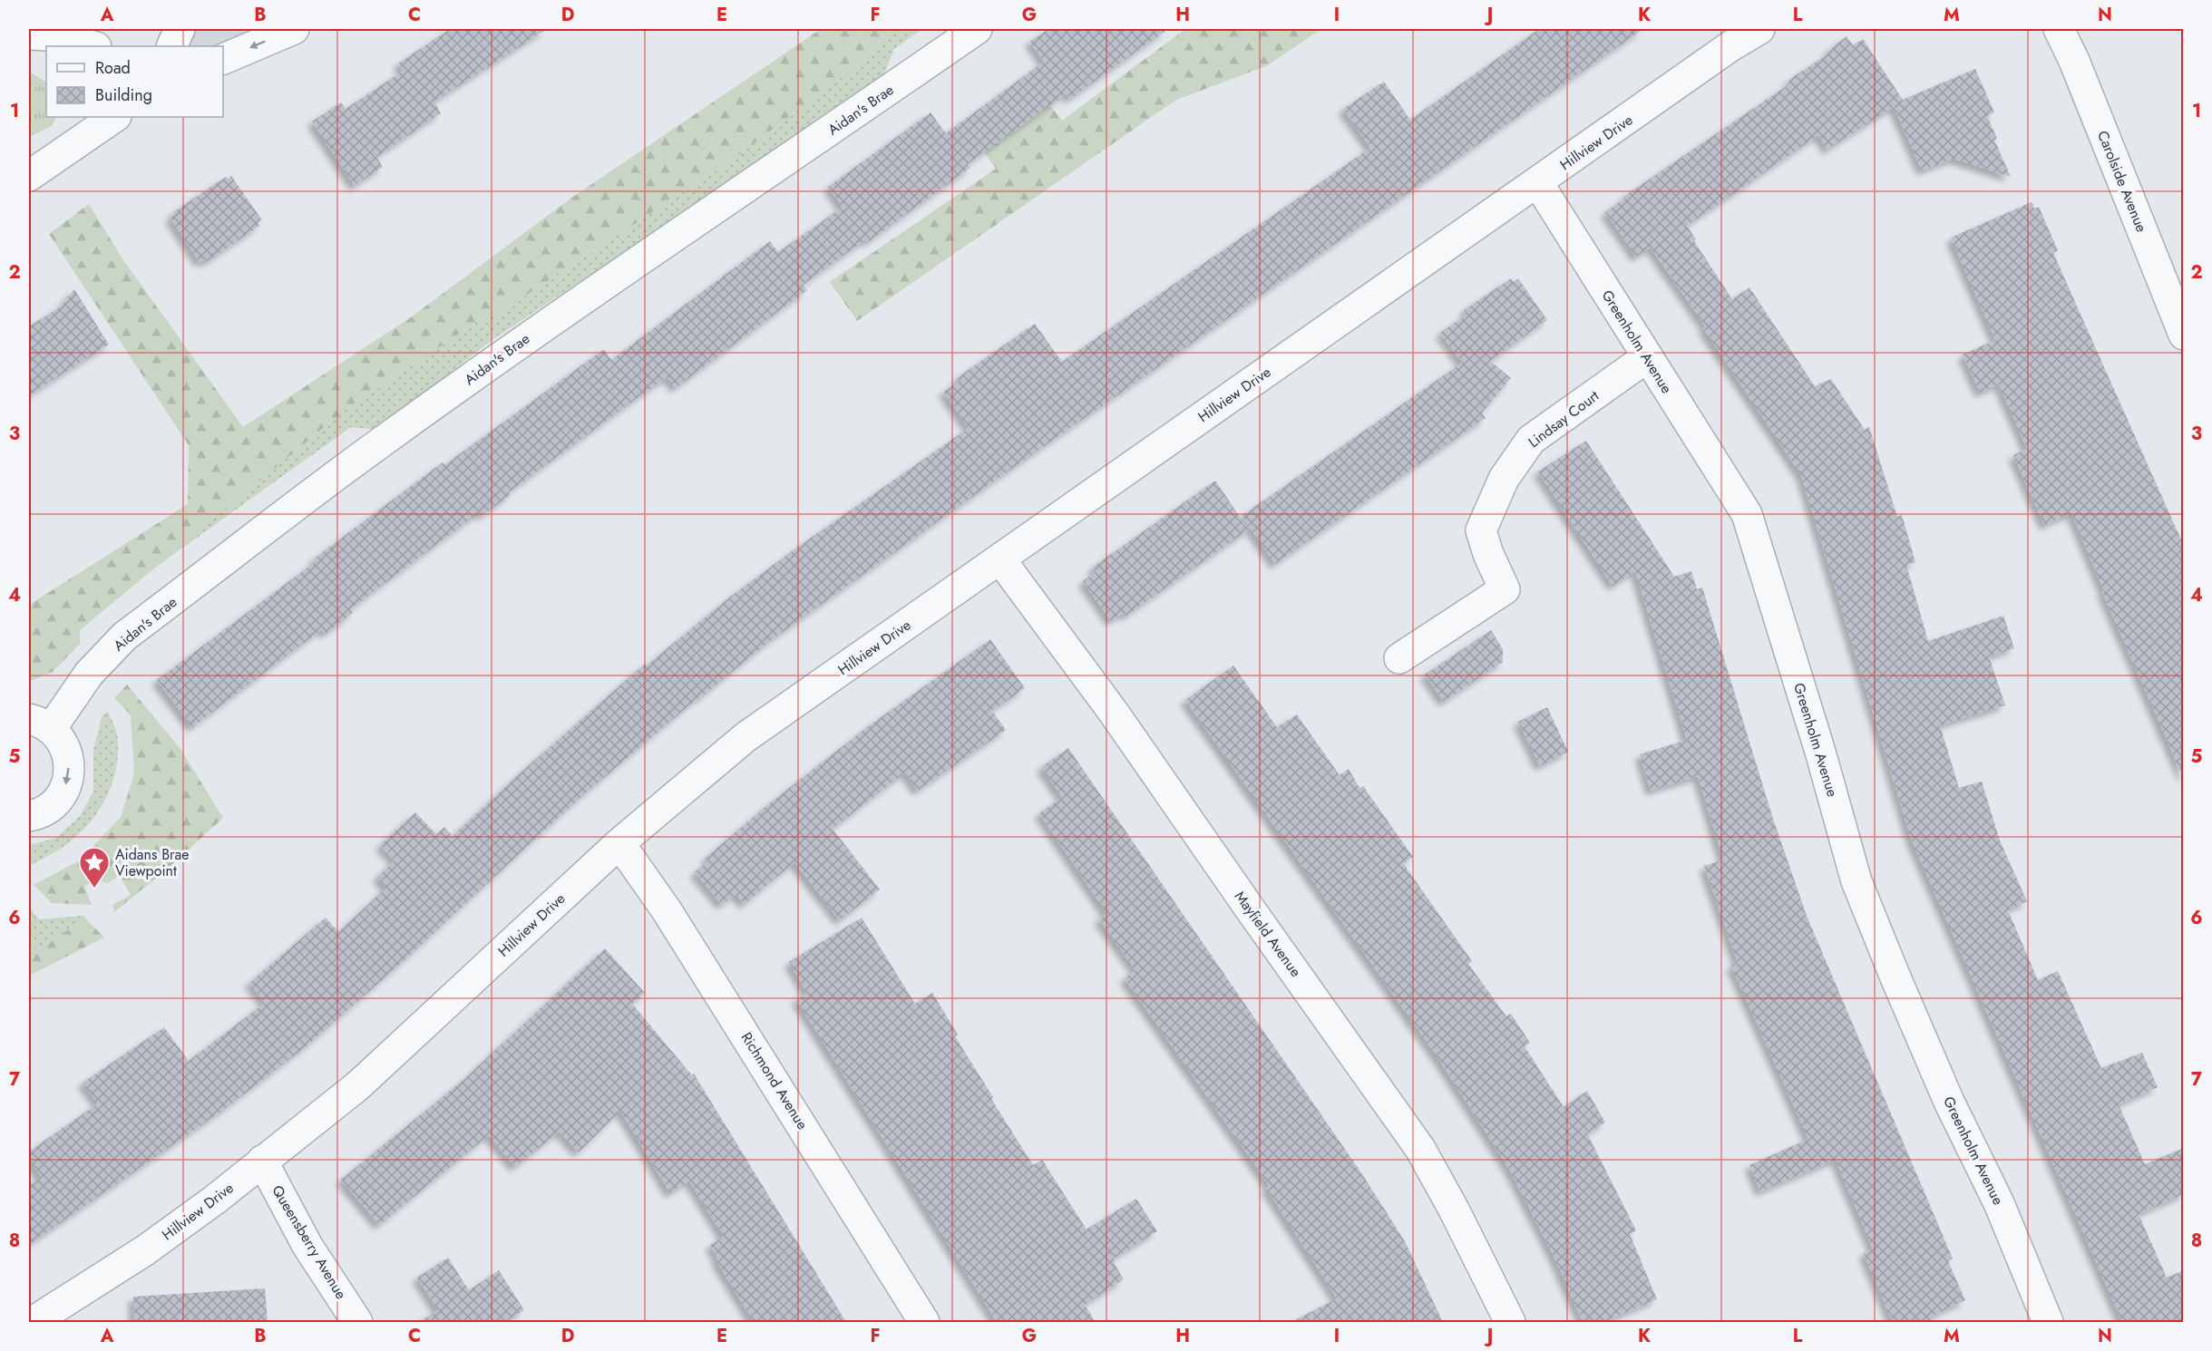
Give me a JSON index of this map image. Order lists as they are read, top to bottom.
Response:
{
  "streets": {
    "street": [
      "Aidan's Brae",
      "Hillview Drive",
      "Carolside Avenue",
      "Greenholm Avenue",
      "Lindsay Court",
      "Mayfield Avenue",
      "Richmond Avenue",
      "Queensberry Avenue"
    ]
  },
  "crossings": [
    ["Hillview Drive", "Greenholm Avenue"],
    ["Hillview Drive", "Mayfield Avenue"],
    ["Hillview Drive", "Richmond Avenue"],
    ["Hillview Drive", "Queensberry Avenue"],
    ["Greenholm Avenue", "Lindsay Court"]
  ],
  "places": {
    "place": ["Aidans Brae Viewpoint"]
  },
  "legend": ["Road", "Building"],
  "grid": {
    "columns": [
      "A",
      "B",
      "C",
      "D",
      "E",
      "F",
      "G",
      "H",
      "I",
      "J",
      "K",
      "L",
      "M",
      "N"
    ],
    "rows": [
      "1",
      "2",
      "3",
      "4",
      "5",
      "6",
      "7",
      "8"
    ]
  }
}
